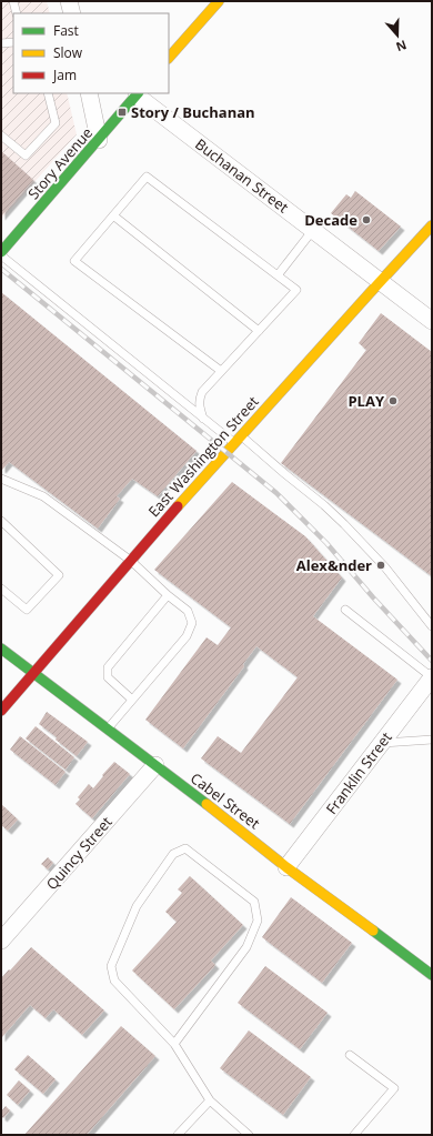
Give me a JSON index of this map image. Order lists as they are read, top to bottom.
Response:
{
  "streets": {
    "street": [
      "Story Avenue",
      "Buchanan Street",
      "East Washington Street",
      "Franklin Street",
      "Cabel Street",
      "Quincy Street"
    ]
  },
  "crossings": [
    ["Story Avenue", "Buchanan Street"],
    ["Buchanan Street", "East Washington Street"],
    ["East Washington Street", "Cabel Street"],
    ["Franklin Street", "Cabel Street"],
    ["Cabel Street", "Quincy Street"]
  ],
  "places": {
    "transit": ["Story / Buchanan"],
    "other": ["Decade", "PLAY", "Alex&nder"]
  },
  "legend": ["Fast", "Slow", "Jam"],
  "north": "bottom"
}
